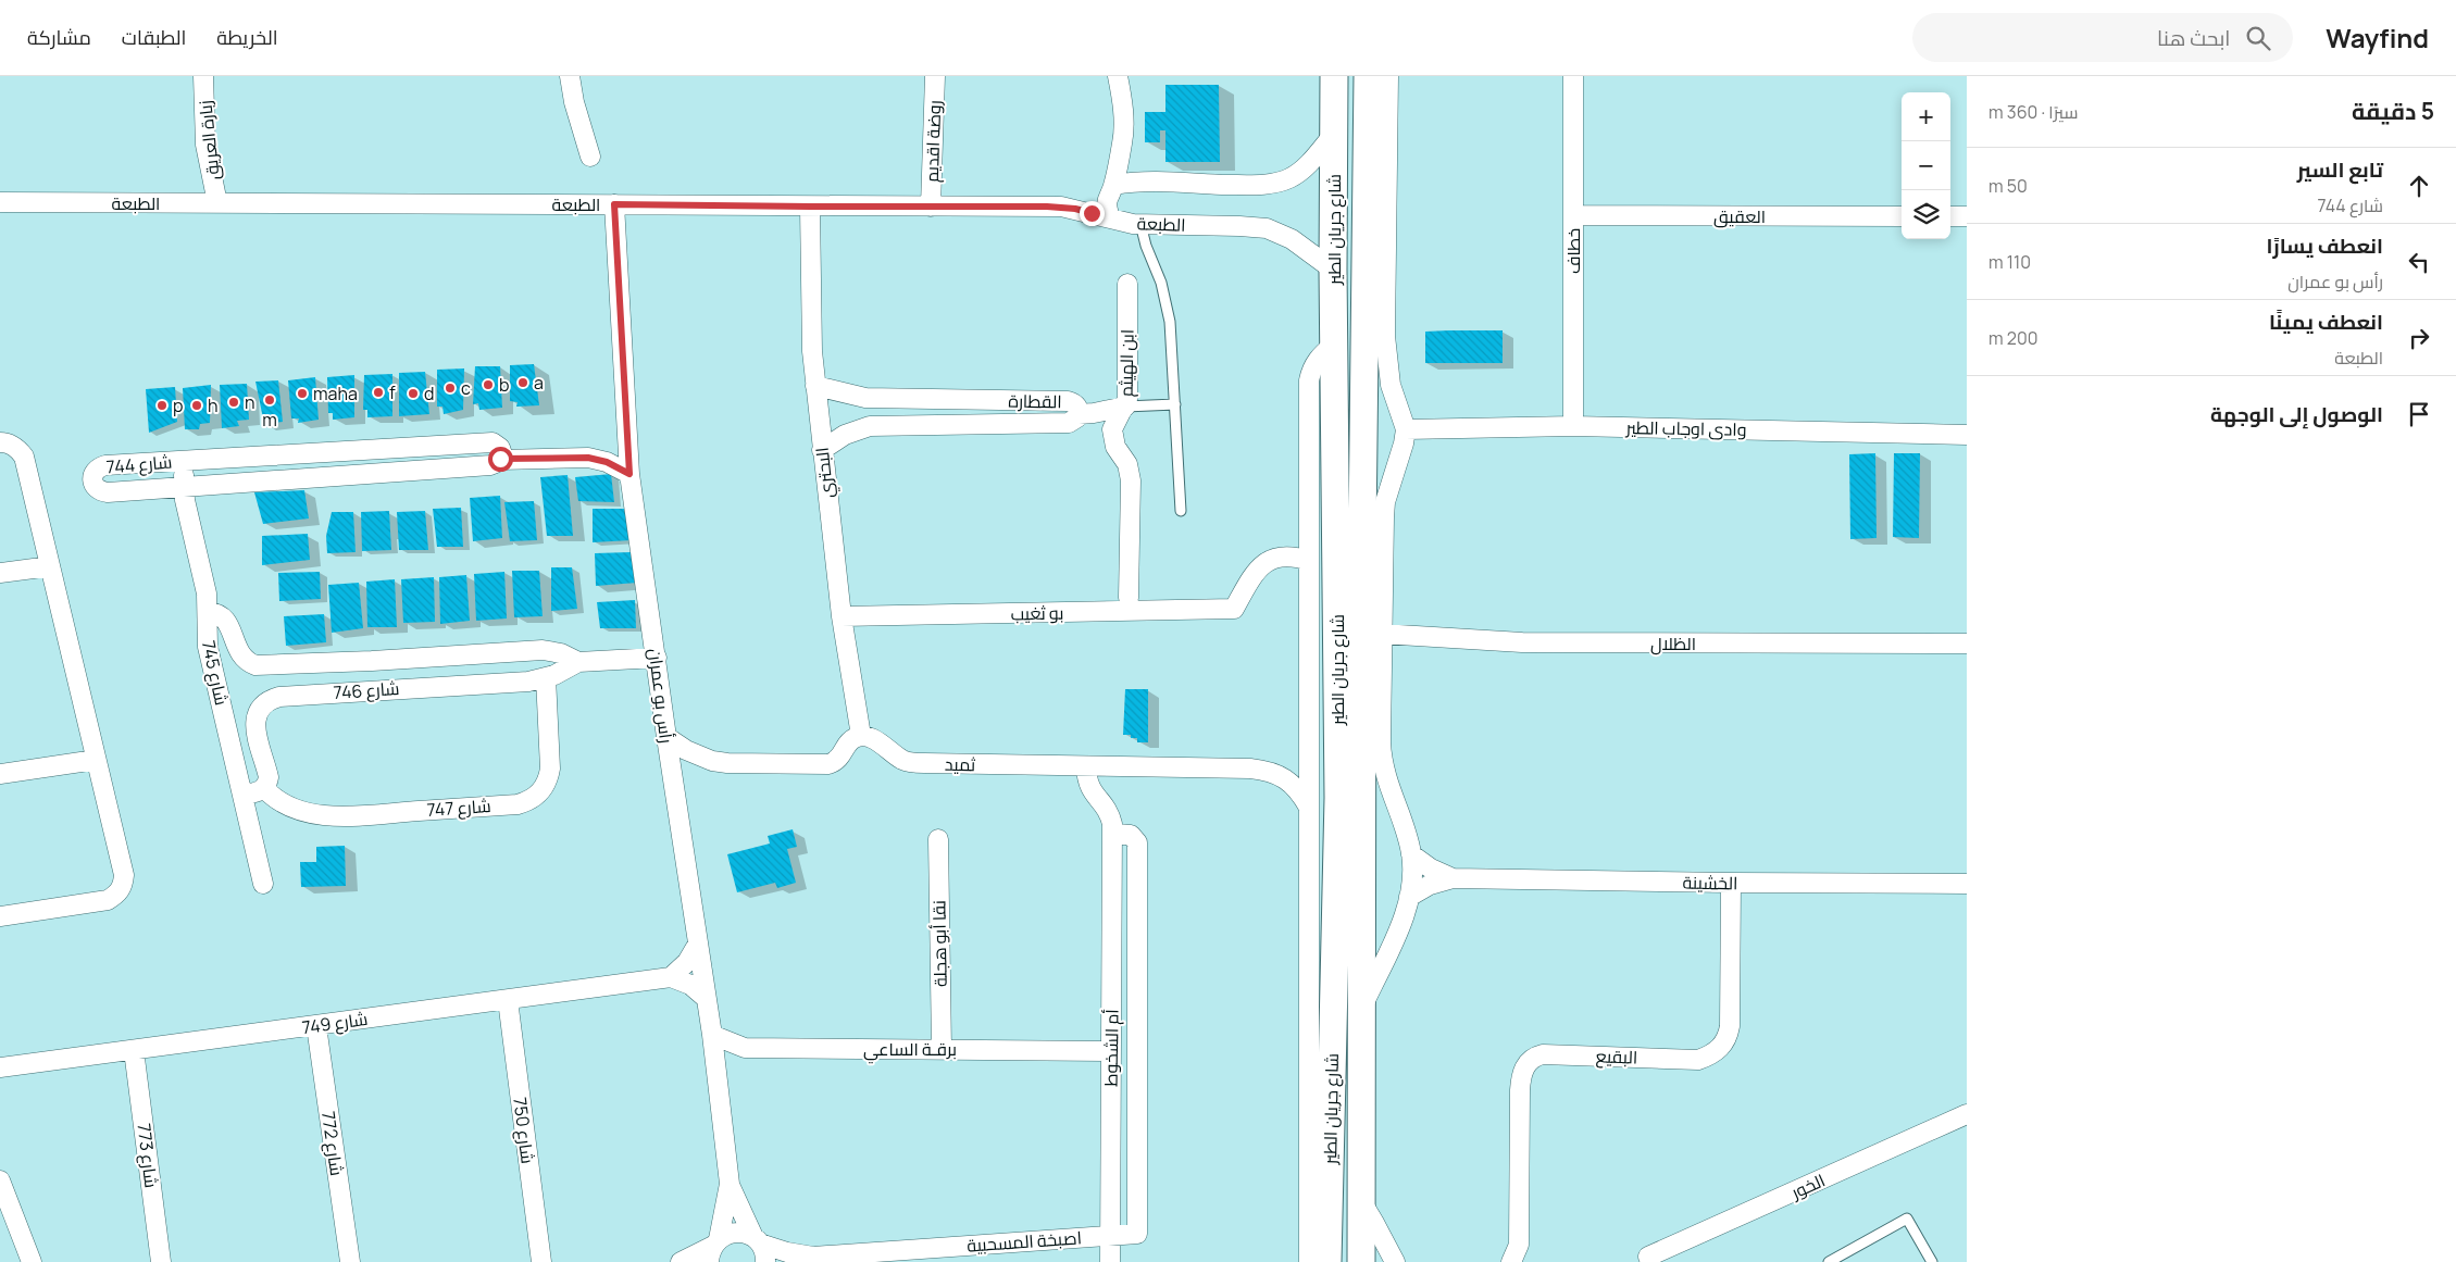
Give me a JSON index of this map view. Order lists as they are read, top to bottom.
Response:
{
  "streets": {
    "street": [
      "زبارة العريق",
      "روضة اقديم",
      "الطبعة",
      "العقيق",
      "شارع جريان الطير",
      "خطاف",
      "ابن الهيثم",
      "القطارة",
      "وادى اوجاب الطير",
      "شارع 744",
      "البحتري",
      "بو ثغيب",
      "الظلال",
      "شارع 745",
      "شارع 746",
      "رأس بو عمران",
      "ثميد",
      "شارع 747",
      "الخشينة",
      "نقا أبو هجلة",
      "شارع 749",
      "أم الشخوط",
      "برقـة الساعي",
      "البقيع",
      "شارع 750",
      "شارع 772",
      "شارع 773",
      "الخور",
      "اصبخة المسحبية"
    ]
  },
  "crossings": [
    ["زبارة العريق", "الطبعة"],
    ["روضة اقديم", "الطبعة"],
    ["الطبعة", "شارع جريان الطير"],
    ["الطبعة", "البحتري"],
    ["الطبعة", "رأس بو عمران"],
    ["العقيق", "خطاف"],
    ["شارع جريان الطير", "وادى اوجاب الطير"],
    ["شارع جريان الطير", "الظلال"],
    ["شارع جريان الطير", "الخشينة"],
    ["خطاف", "وادى اوجاب الطير"],
    ["القطارة", "البحتري"],
    ["شارع 744", "شارع 745"],
    ["شارع 744", "رأس بو عمران"],
    ["البحتري", "بو ثغيب"],
    ["البحتري", "ثميد"],
    ["شارع 745", "شارع 746"],
    ["شارع 746", "رأس بو عمران"],
    ["شارع 746", "شارع 747"],
    ["رأس بو عمران", "برقـة الساعي"],
    ["رأس بو عمران", "اصبخة المسحبية"],
    ["ثميد", "أم الشخوط"],
    ["الخشينة", "البقيع"],
    ["نقا أبو هجلة", "برقـة الساعي"],
    ["شارع 749", "شارع 750"],
    ["شارع 749", "شارع 772"],
    ["شارع 749", "شارع 773"],
    ["أم الشخوط", "برقـة الساعي"],
    ["أم الشخوط", "اصبخة المسحبية"]
  ],
  "places": [
    "a",
    "b",
    "c",
    "f",
    "maha",
    "d",
    "m",
    "n",
    "p",
    "h"
  ],
  "page": {
    "header": "Wayfind",
    "search": "ابحث هنا",
    "nav": ["الخريطة", "الطبقات", "مشاركة"],
    "heading": ["5 دقيقة", "سيرًا · 360 m"],
    "map_buttons": ["+", "−"],
    "list": [
      ["تابع السير", "شارع 744", "50 m"],
      ["انعطف يسارًا", "رأس بو عمران", "110 m"],
      ["انعطف يمينًا", "الطبعة", "200 m"],
      "الوصول إلى الوجهة"
    ]
  }
}
